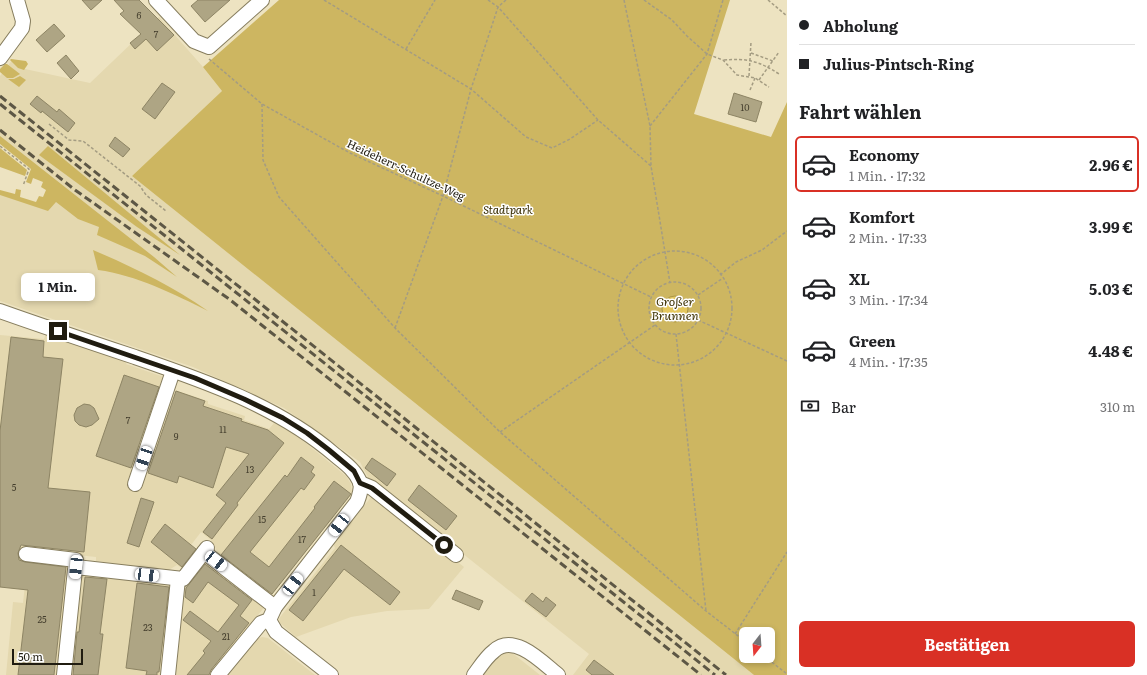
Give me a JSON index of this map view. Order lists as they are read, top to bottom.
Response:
{
  "streets": {
    "path": ["Heideherr-Schultze-Weg"]
  },
  "water": ["Großer Brunnen"],
  "parks": ["Stadtpark"],
  "house_numbers": [
    "6",
    "7",
    "10",
    "7",
    "11",
    "9",
    "13",
    "5",
    "15",
    "17",
    "1",
    "25",
    "23",
    "21"
  ],
  "scale_bar": "50 m",
  "north": "bottom",
  "page": {
    "banner": ["Abholung", "Julius-Pintsch-Ring"],
    "heading": "Fahrt wählen",
    "list": [
      {
        "name": "Economy",
        "note": "1 Min. · 17:32",
        "value": "2.96 €"
      },
      {
        "name": "Komfort",
        "note": "2 Min. · 17:33",
        "value": "3.99 €"
      },
      {
        "name": "XL",
        "note": "3 Min. · 17:34",
        "value": "5.03 €"
      },
      {
        "name": "Green",
        "note": "4 Min. · 17:35",
        "value": "4.48 €"
      }
    ],
    "bubble": "1 Min.",
    "pay": ["Bar", "310 m"],
    "buttons": "Bestätigen",
    "scale": "50 m"
  }
}
